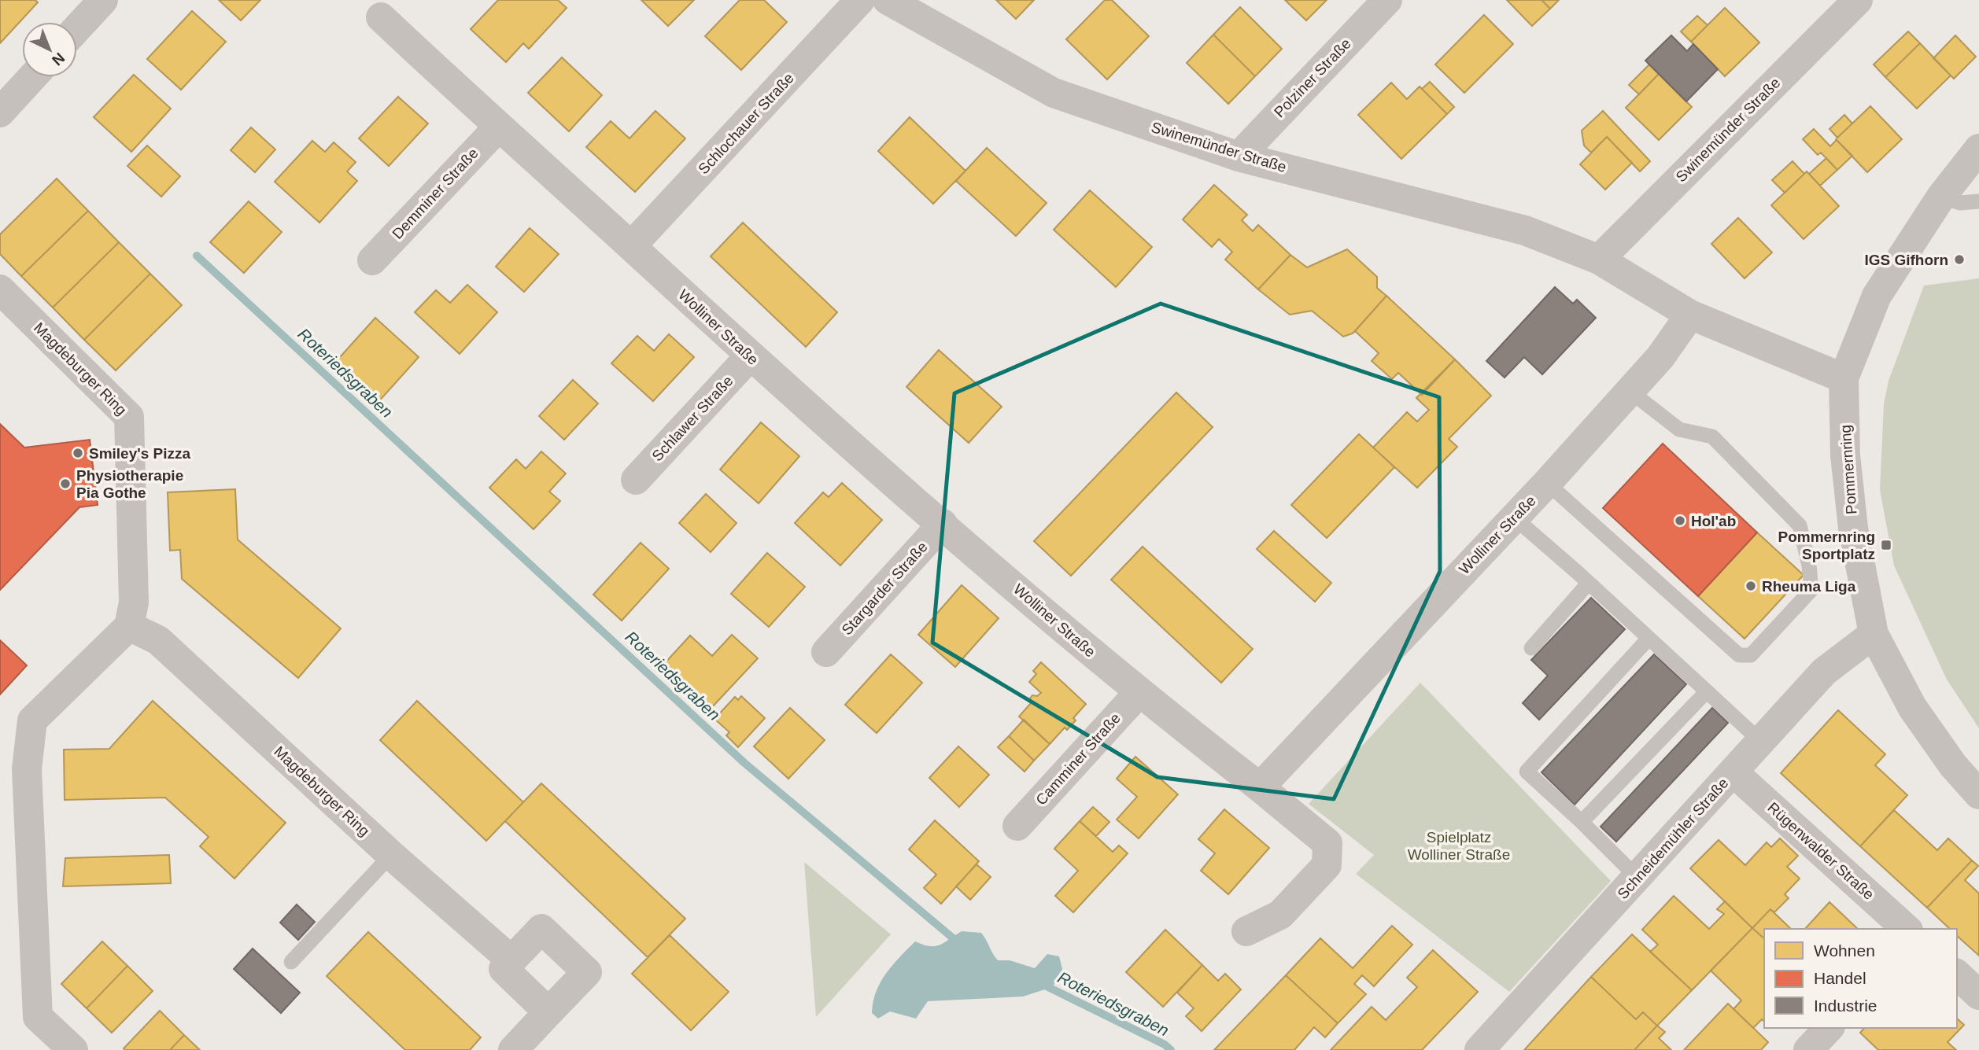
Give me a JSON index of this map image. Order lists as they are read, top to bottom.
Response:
{
  "streets": {
    "street": [
      "Polziner Straße",
      "Schlochauer Straße",
      "Swinemünder Straße",
      "Demminer Straße",
      "Wolliner Straße",
      "Magdeburger Ring",
      "Schlawer Straße",
      "Pommernring",
      "Stargarder Straße",
      "Camminer Straße",
      "Schneidemühler Straße",
      "Rügenwalder Straße"
    ]
  },
  "crossings": [
    ["Polziner Straße", "Swinemünder Straße"],
    ["Schlochauer Straße", "Wolliner Straße"],
    ["Swinemünder Straße", "Wolliner Straße"],
    ["Swinemünder Straße", "Pommernring"],
    ["Demminer Straße", "Wolliner Straße"],
    ["Wolliner Straße", "Schlawer Straße"],
    ["Wolliner Straße", "Stargarder Straße"],
    ["Wolliner Straße", "Camminer Straße"],
    ["Pommernring", "Schneidemühler Straße"],
    ["Schneidemühler Straße", "Rügenwalder Straße"]
  ],
  "water": ["Roteriedsgraben"],
  "parks": ["Spielplatz Wolliner Straße"],
  "places": {
    "other": [
      "IGS Gifhorn",
      "Smiley's Pizza",
      "Physiotherapie Pia Gothe",
      "Hol'ab",
      "Rheuma Liga"
    ],
    "transit": ["Pommernring Sportplatz"]
  },
  "legend": ["Wohnen", "Handel", "Industrie"],
  "north": "bottom right"
}
